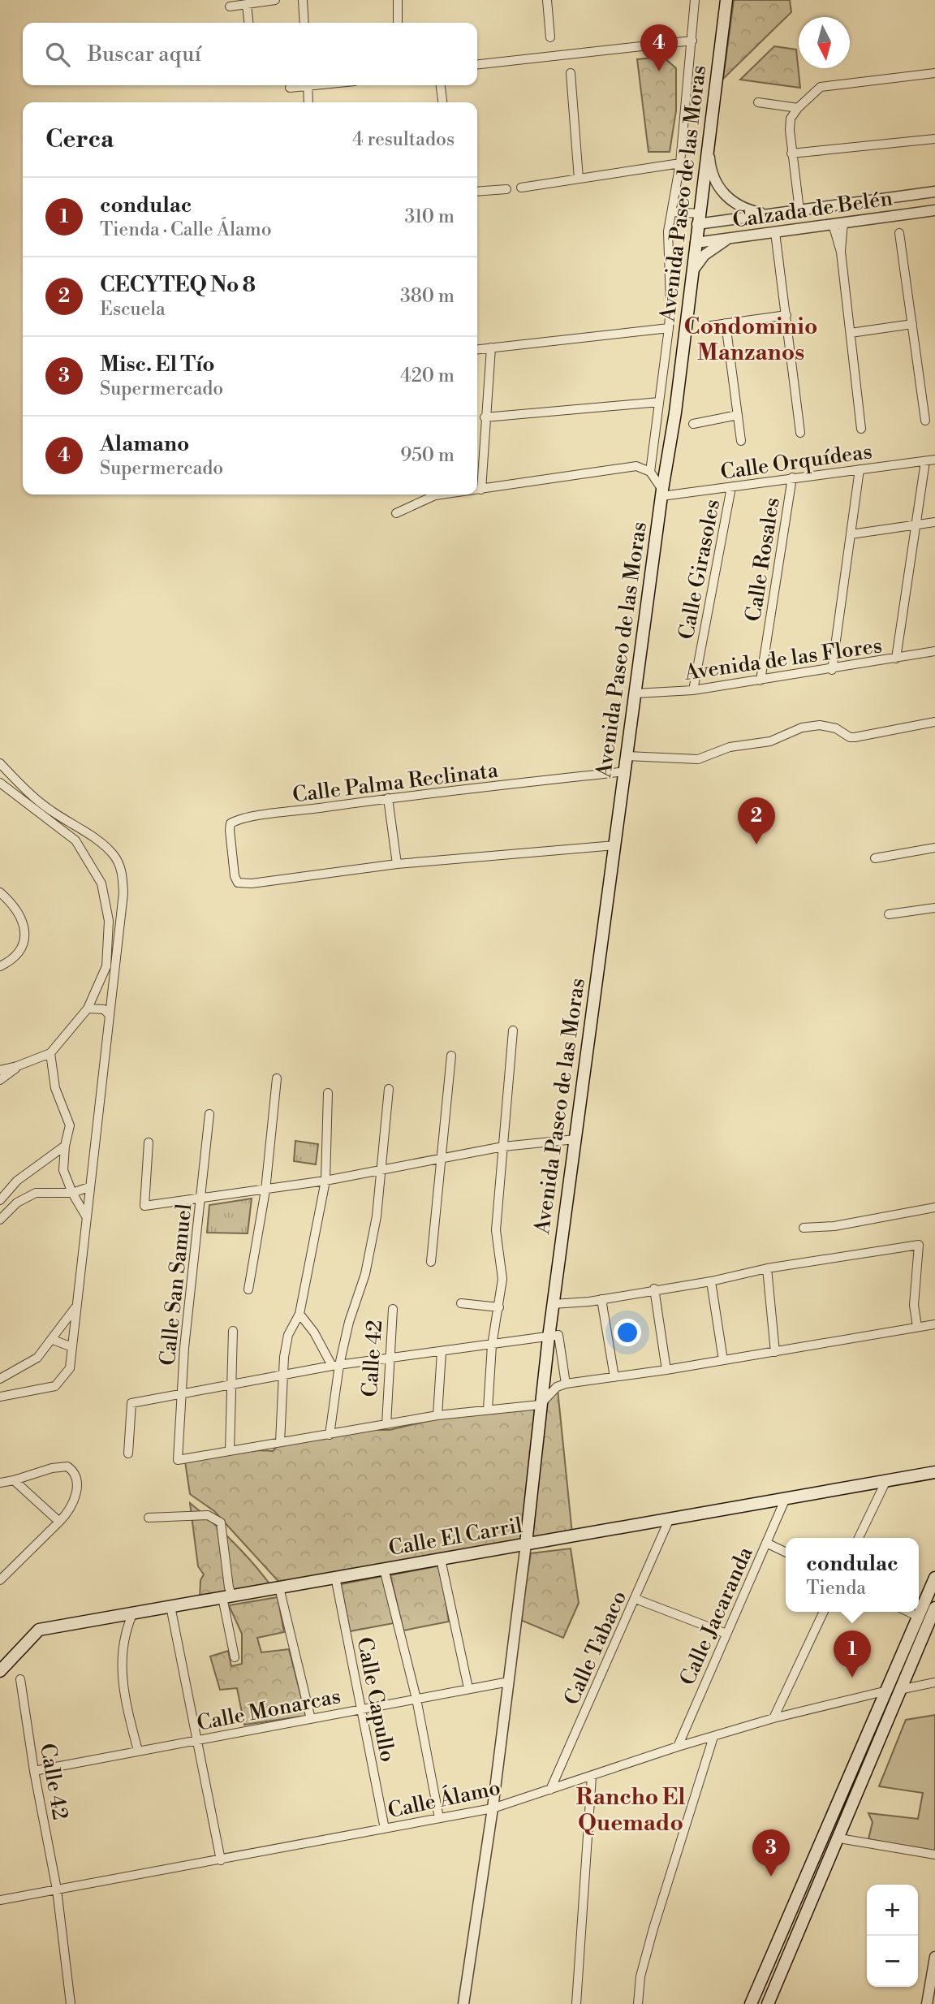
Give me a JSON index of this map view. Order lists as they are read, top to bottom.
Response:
{
  "streets": {
    "main road": ["Avenida Paseo de las Moras", "Calle El Carril"],
    "street": [
      "Calzada de Belén",
      "Calle Orquídeas",
      "Calle Rosales",
      "Calle Girasoles",
      "Avenida de las Flores",
      "Calle Palma Reclinata",
      "Calle San Samuel",
      "Calle 42",
      "Calle Jacaranda",
      "Calle Tabaco",
      "Calle Capullo",
      "Calle Monarcas",
      "Calle Álamo"
    ]
  },
  "crossings": [
    ["Avenida Paseo de las Moras", "Calzada de Belén"],
    ["Avenida Paseo de las Moras", "Calle Orquídeas"],
    ["Avenida Paseo de las Moras", "Avenida de las Flores"],
    ["Avenida Paseo de las Moras", "Calle Palma Reclinata"],
    ["Avenida Paseo de las Moras", "Calle El Carril"],
    ["Calle Orquídeas", "Calle Rosales"],
    ["Calle Orquídeas", "Calle Girasoles"],
    ["Calle Rosales", "Avenida de las Flores"],
    ["Calle Girasoles", "Avenida de las Flores"],
    ["Calle 42", "Calle Monarcas"],
    ["Calle 42", "Calle Álamo"],
    ["Calle El Carril", "Calle Jacaranda"],
    ["Calle El Carril", "Calle Tabaco"],
    ["Calle El Carril", "Calle Capullo"],
    ["Calle Jacaranda", "Calle Álamo"],
    ["Calle Tabaco", "Calle Álamo"],
    ["Calle Capullo", "Calle Monarcas"],
    ["Calle Capullo", "Calle Álamo"]
  ],
  "districts": ["Condominio Manzanos", "Rancho El Quemado"],
  "north": "bottom",
  "page": {
    "search": "Buscar aquí",
    "pins": [
      "4",
      "2",
      "1",
      "3"
    ],
    "heading": ["Cerca", "4 resultados"],
    "list": [
      {
        "mark": "1",
        "name": "condulac",
        "note": "Tienda · Calle Álamo",
        "value": "310 m"
      },
      {
        "mark": "2",
        "name": "CECYTEQ No 8",
        "note": "Escuela",
        "value": "380 m"
      },
      {
        "mark": "3",
        "name": "Misc. El Tío",
        "note": "Supermercado",
        "value": "420 m"
      },
      {
        "mark": "4",
        "name": "Alamano",
        "note": "Supermercado",
        "value": "950 m"
      }
    ],
    "popup": ["condulac", "Tienda"],
    "map_buttons": ["+", "−"]
  }
}
